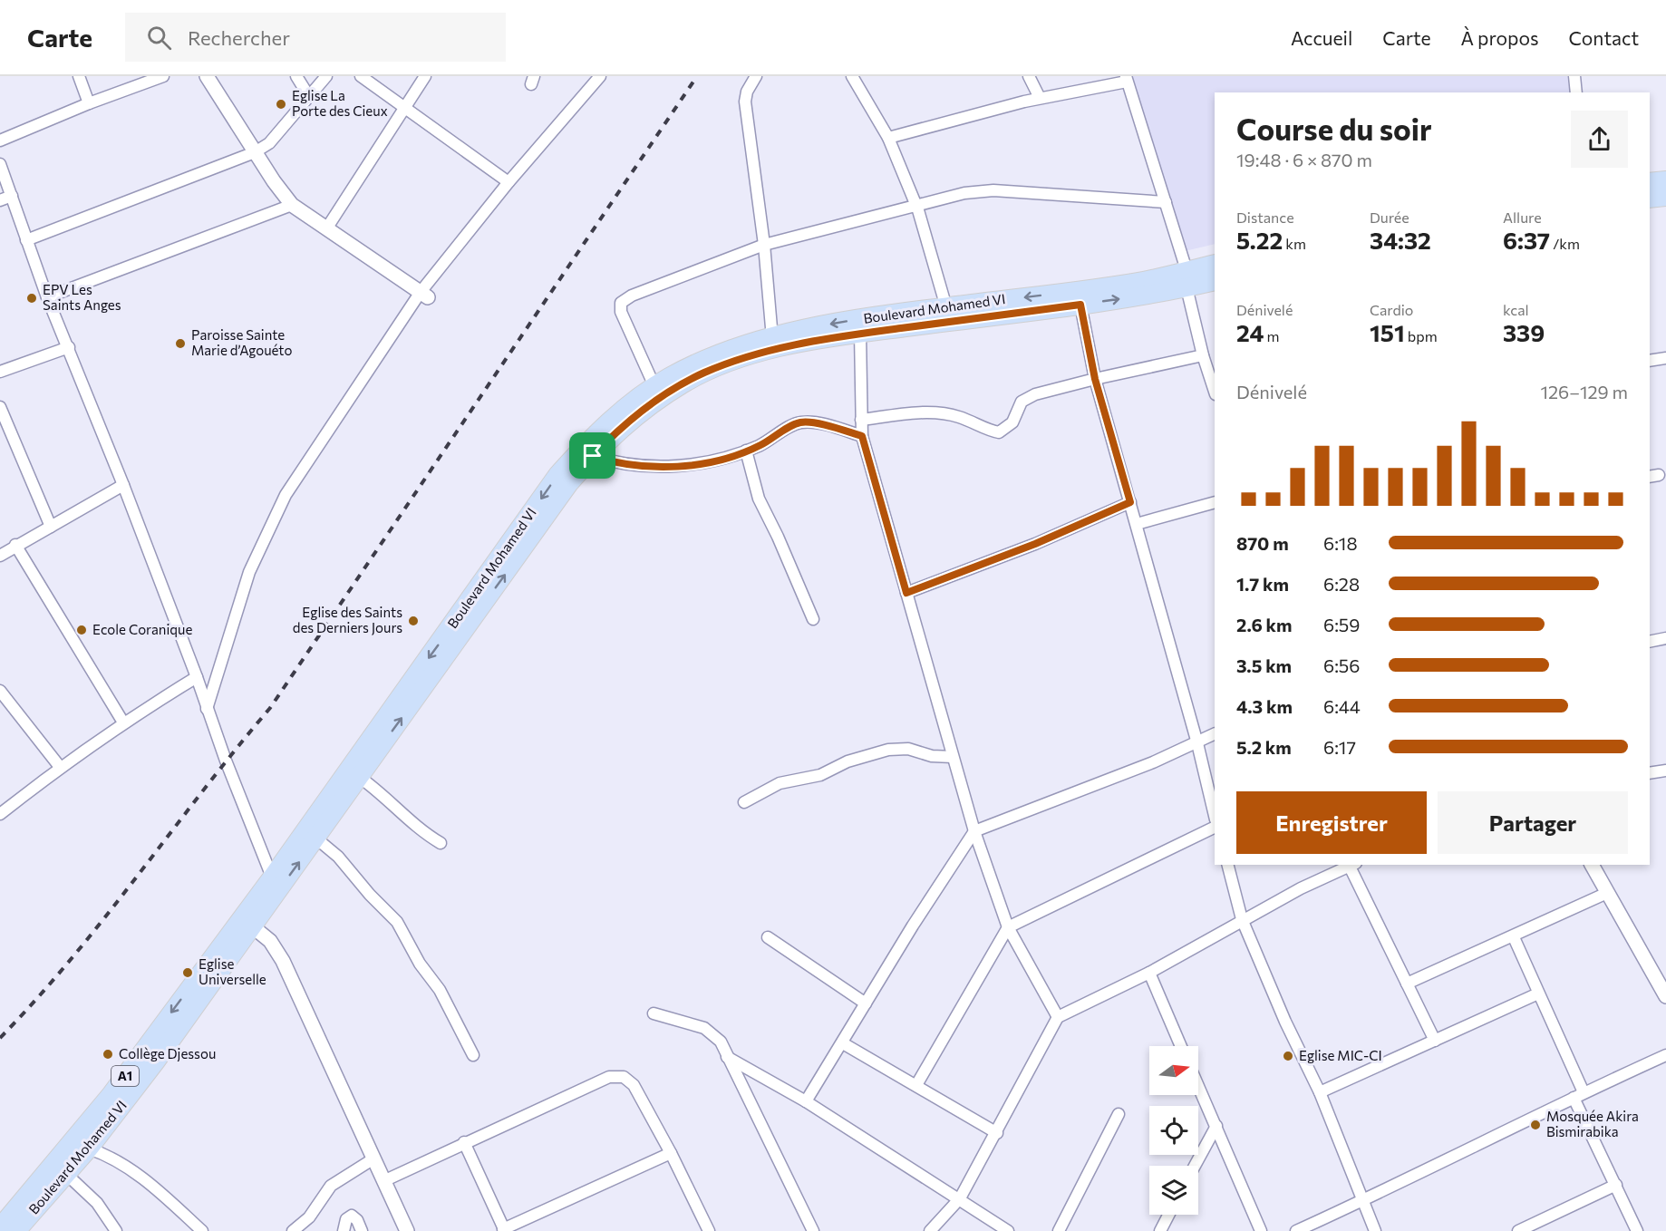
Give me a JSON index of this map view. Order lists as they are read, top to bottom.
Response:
{
  "streets": {
    "main road": ["Boulevard Mohamed VI", "A1"]
  },
  "places": [
    "Eglise La Porte des Cieux",
    "EPV Les Saints Anges",
    "Paroisse Sainte Marie d’Agouéto",
    "Eglise des Saints des Derniers Jours",
    "Ecole Coranique",
    "Eglise Universelle",
    "Collège Djessou",
    "Eglise MIC-CI",
    "Mosquée Akira Bismirabika"
  ],
  "north": "right",
  "page": {
    "header": "Carte",
    "search": "Rechercher",
    "nav": [
      "Accueil",
      "Carte",
      "À propos",
      "Contact"
    ],
    "heading": ["Course du soir", "19:48 · 6 × 870 m"],
    "stats": [
      ["Distance", "5.22 km"],
      ["Durée", "34:32"],
      ["Allure", "6:37 /km"],
      ["Dénivelé", "24 m"],
      ["Cardio", "151 bpm"],
      ["kcal", "339"]
    ],
    "chart": ["Dénivelé", "126–129 m"],
    "list": [
      {
        "name": "870 m",
        "note": "6:18"
      },
      {
        "name": "1.7 km",
        "note": "6:28"
      },
      {
        "name": "2.6 km",
        "note": "6:59"
      },
      {
        "name": "3.5 km",
        "note": "6:56"
      },
      {
        "name": "4.3 km",
        "note": "6:44"
      },
      {
        "name": "5.2 km",
        "note": "6:17"
      }
    ],
    "buttons": ["Enregistrer", "Partager"]
  }
}
